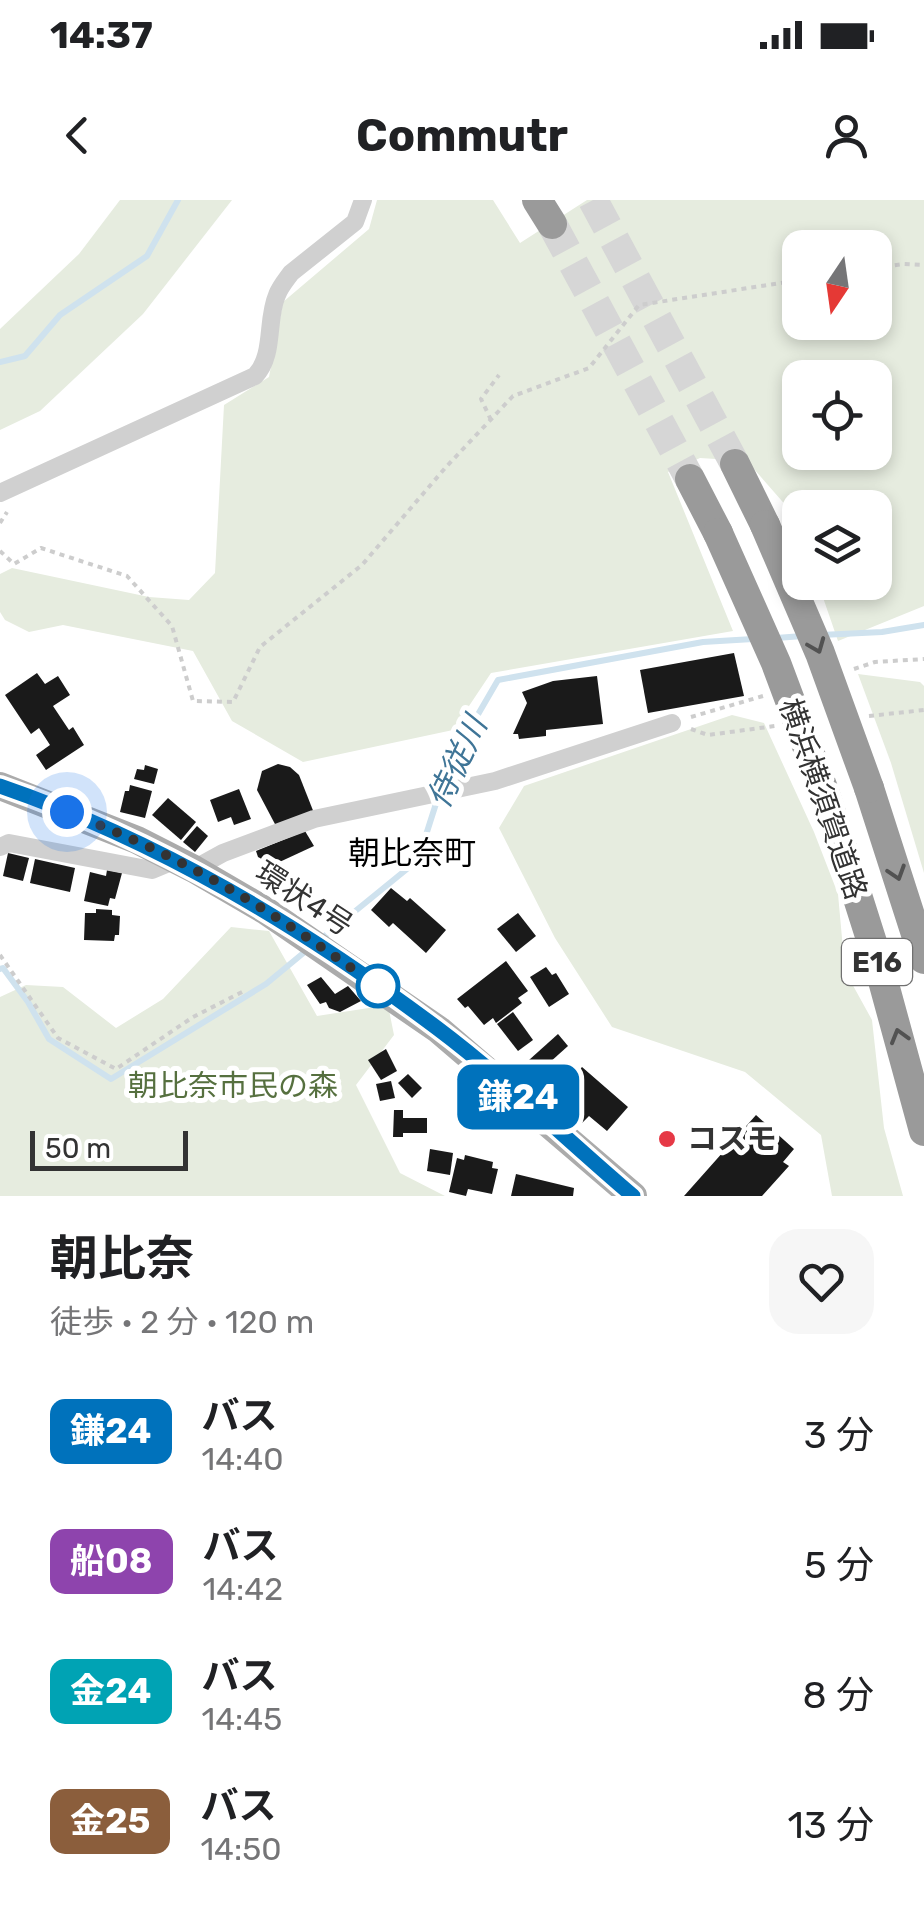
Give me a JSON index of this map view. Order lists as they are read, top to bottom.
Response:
{
  "streets": {
    "highway": ["横浜横須賀道路", "E16"],
    "main road": ["環状4号"]
  },
  "districts": ["朝比奈町"],
  "water": ["侍従川"],
  "parks": ["朝比奈市民の森"],
  "places": ["コスモ"],
  "lines": ["bus line 鎌24"],
  "scale_bar": "50 m",
  "north": "bottom",
  "page": {
    "status": "14:37",
    "header": "Commutr",
    "on_map": "鎌24",
    "scale": "50 m",
    "heading": ["朝比奈", "徒歩 · 2 分 · 120 m"],
    "list": [
      {
        "mark": "鎌24",
        "name": "バス",
        "note": "14:40",
        "value": "3 分"
      },
      {
        "mark": "船08",
        "name": "バス",
        "note": "14:42",
        "value": "5 分"
      },
      {
        "mark": "金24",
        "name": "バス",
        "note": "14:45",
        "value": "8 分"
      },
      {
        "mark": "金25",
        "name": "バス",
        "note": "14:50",
        "value": "13 分"
      }
    ]
  }
}
